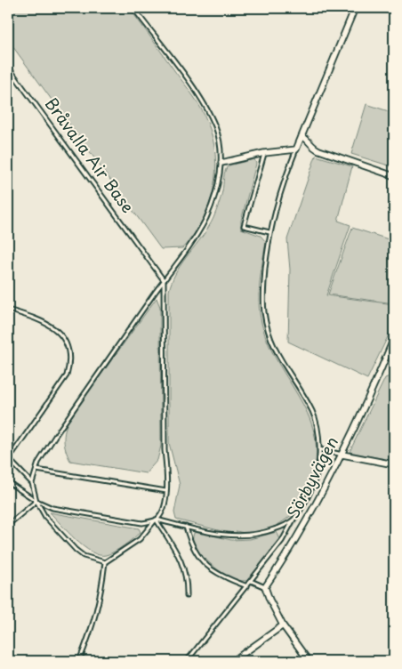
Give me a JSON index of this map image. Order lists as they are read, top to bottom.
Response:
{
  "streets": {
    "street": ["Sörbyvägen"],
    "lane": ["Bråvalla Air Base"]
  }
}
